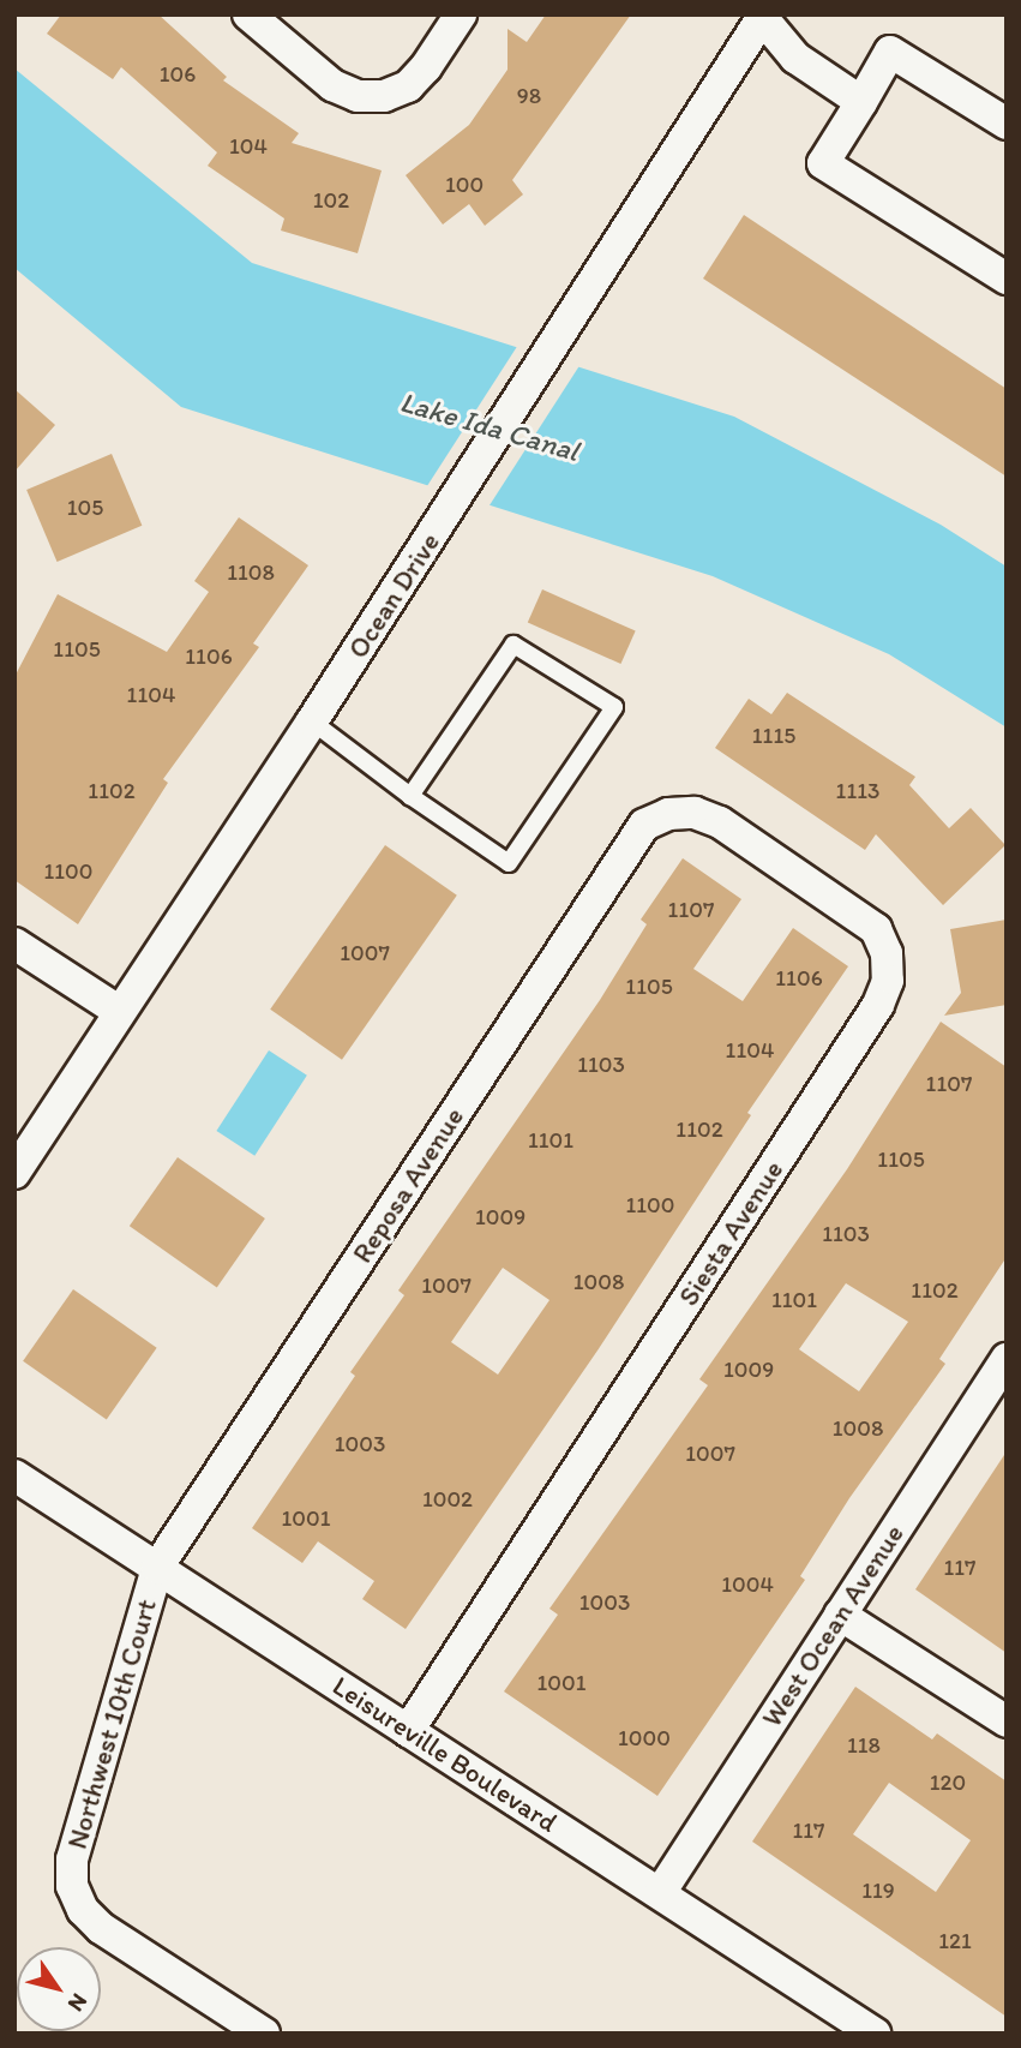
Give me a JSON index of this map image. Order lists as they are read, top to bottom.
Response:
{
  "streets": {
    "street": [
      "Ocean Drive",
      "Reposa Avenue",
      "Siesta Avenue",
      "West Ocean Avenue",
      "Northwest 10th Court",
      "Leisureville Boulevard"
    ]
  },
  "crossings": [
    ["Reposa Avenue", "Siesta Avenue"],
    ["Reposa Avenue", "Northwest 10th Court"],
    ["Reposa Avenue", "Leisureville Boulevard"],
    ["Siesta Avenue", "Leisureville Boulevard"],
    ["West Ocean Avenue", "Leisureville Boulevard"],
    ["Northwest 10th Court", "Leisureville Boulevard"]
  ],
  "water": ["Lake Ida Canal"],
  "house_numbers": [
    "106",
    "98",
    "104",
    "100",
    "102",
    "105",
    "1108",
    "1105",
    "1106",
    "1104",
    "1115",
    "1102",
    "1113",
    "1100",
    "1107",
    "1007",
    "1106",
    "1105",
    "1104",
    "1103",
    "1107",
    "1102",
    "1101",
    "1105",
    "1100",
    "1009",
    "1103",
    "1008",
    "1007",
    "1102",
    "1101",
    "1009",
    "1008",
    "1003",
    "1007",
    "1002",
    "1001",
    "117",
    "1004",
    "1003",
    "1001",
    "1000",
    "118",
    "120",
    "117",
    "119",
    "121"
  ],
  "north": "bottom right"
}
